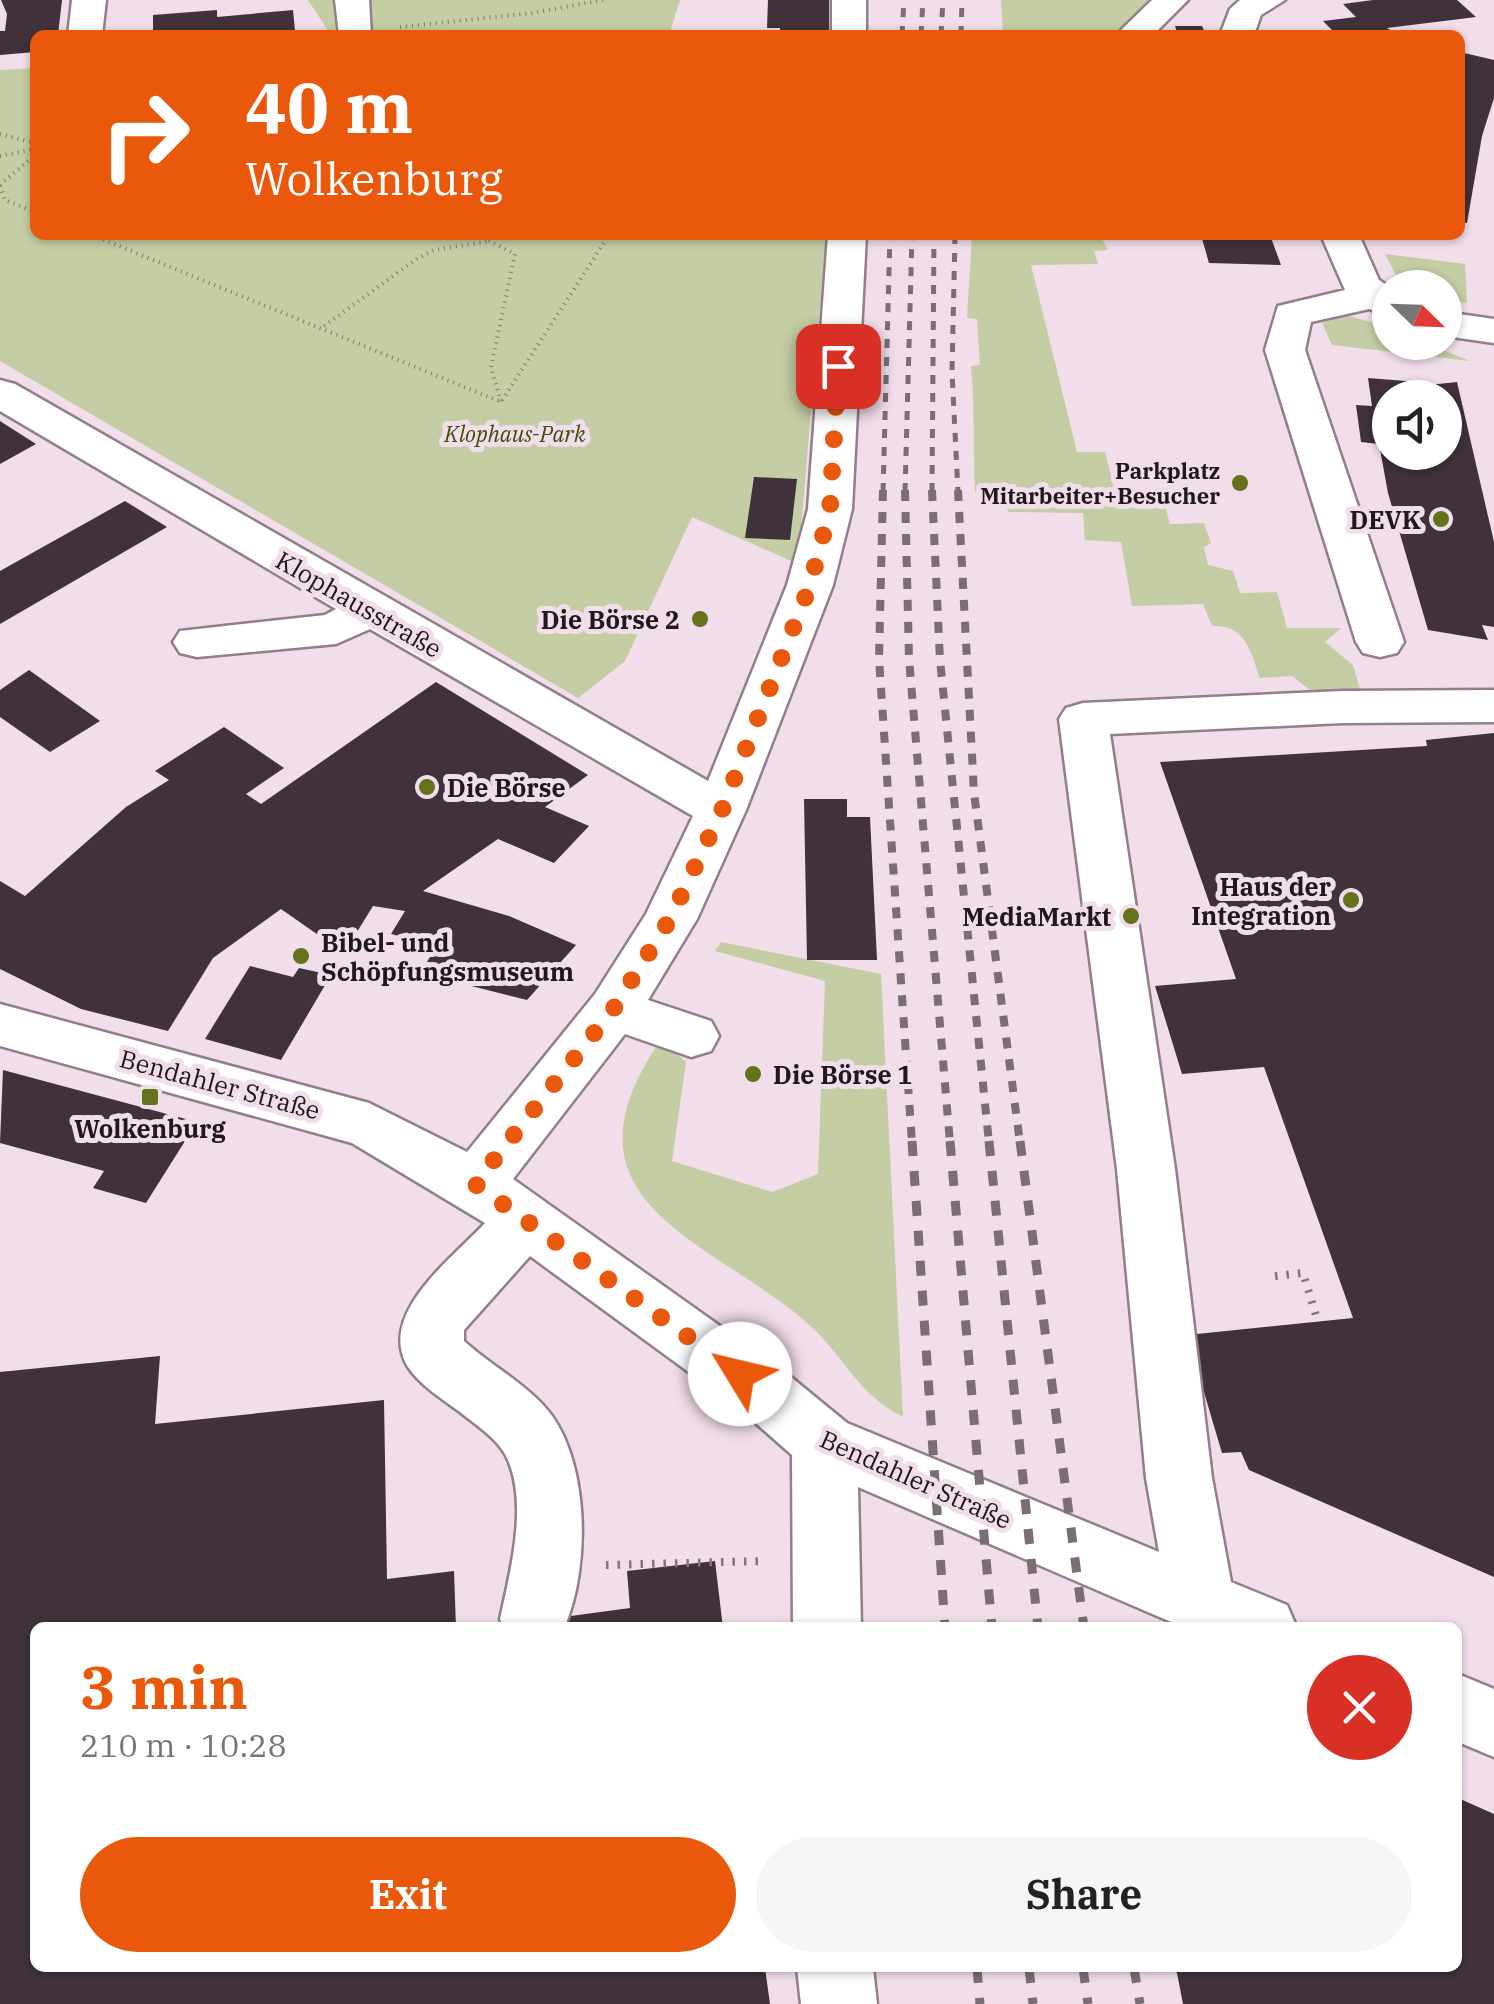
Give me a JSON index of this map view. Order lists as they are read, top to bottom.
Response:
{
  "streets": {
    "street": ["Klophausstraße", "Bendahler Straße"]
  },
  "parks": ["Klophaus-Park"],
  "places": {
    "other": [
      "Parkplatz Mitarbeiter+Besucher",
      "DEVK",
      "Die Börse 2",
      "Die Börse",
      "Haus der Integration",
      "MediaMarkt",
      "Bibel- und Schöpfungsmuseum",
      "Die Börse 1"
    ],
    "transit": ["Wolkenburg"]
  },
  "north": "bottom right",
  "page": {
    "turn": ["40 m", "Wolkenburg"],
    "heading": ["3 min", "210 m · 10:28"],
    "buttons": ["Exit", "Share"]
  }
}
